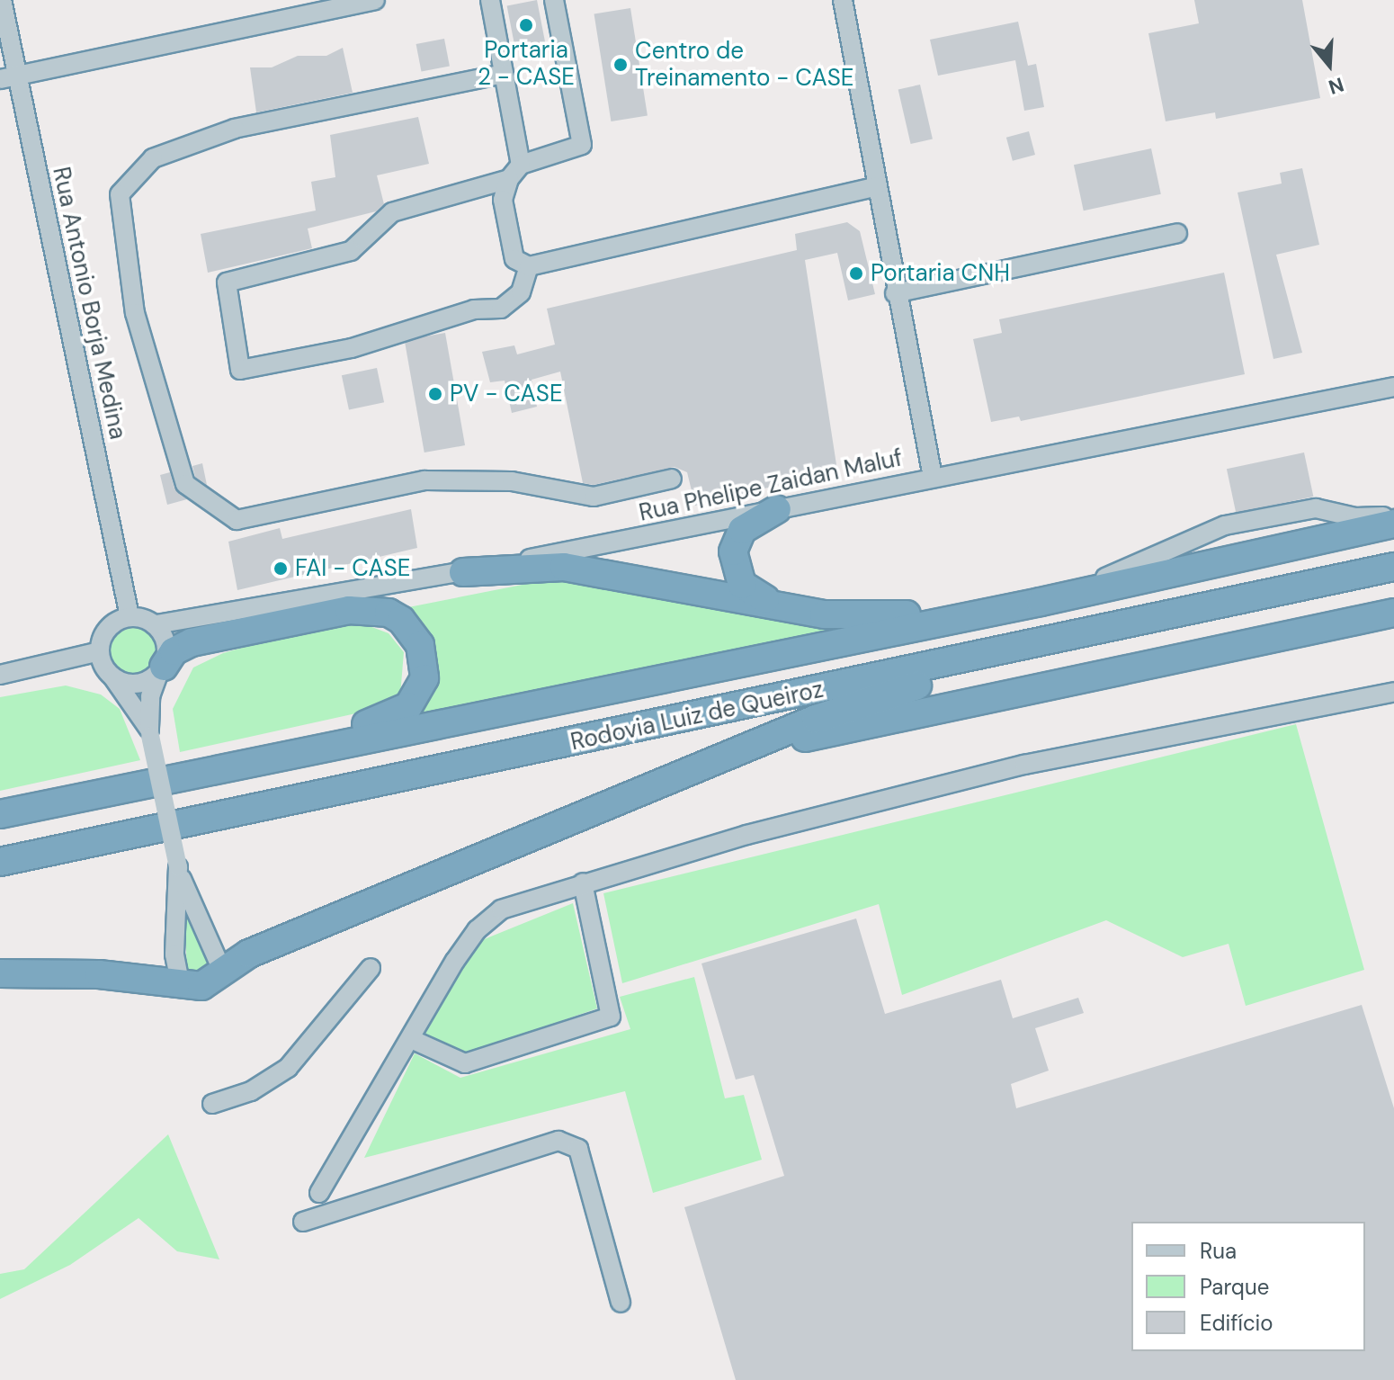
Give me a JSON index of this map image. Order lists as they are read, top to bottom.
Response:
{
  "streets": {
    "highway": ["Rodovia Luiz de Queiroz"],
    "street": ["Rua Antonio Borja Medina", "Rua Phelipe Zaidan Maluf"]
  },
  "crossings": [
    ["Rua Antonio Borja Medina", "Rua Phelipe Zaidan Maluf"]
  ],
  "places": [
    "Portaria 2 - CASE",
    "Centro de Treinamento - CASE",
    "Portaria CNH",
    "PV - CASE",
    "FAI - CASE"
  ],
  "legend": ["Rua", "Parque", "Edifício"],
  "north": "bottom"
}
